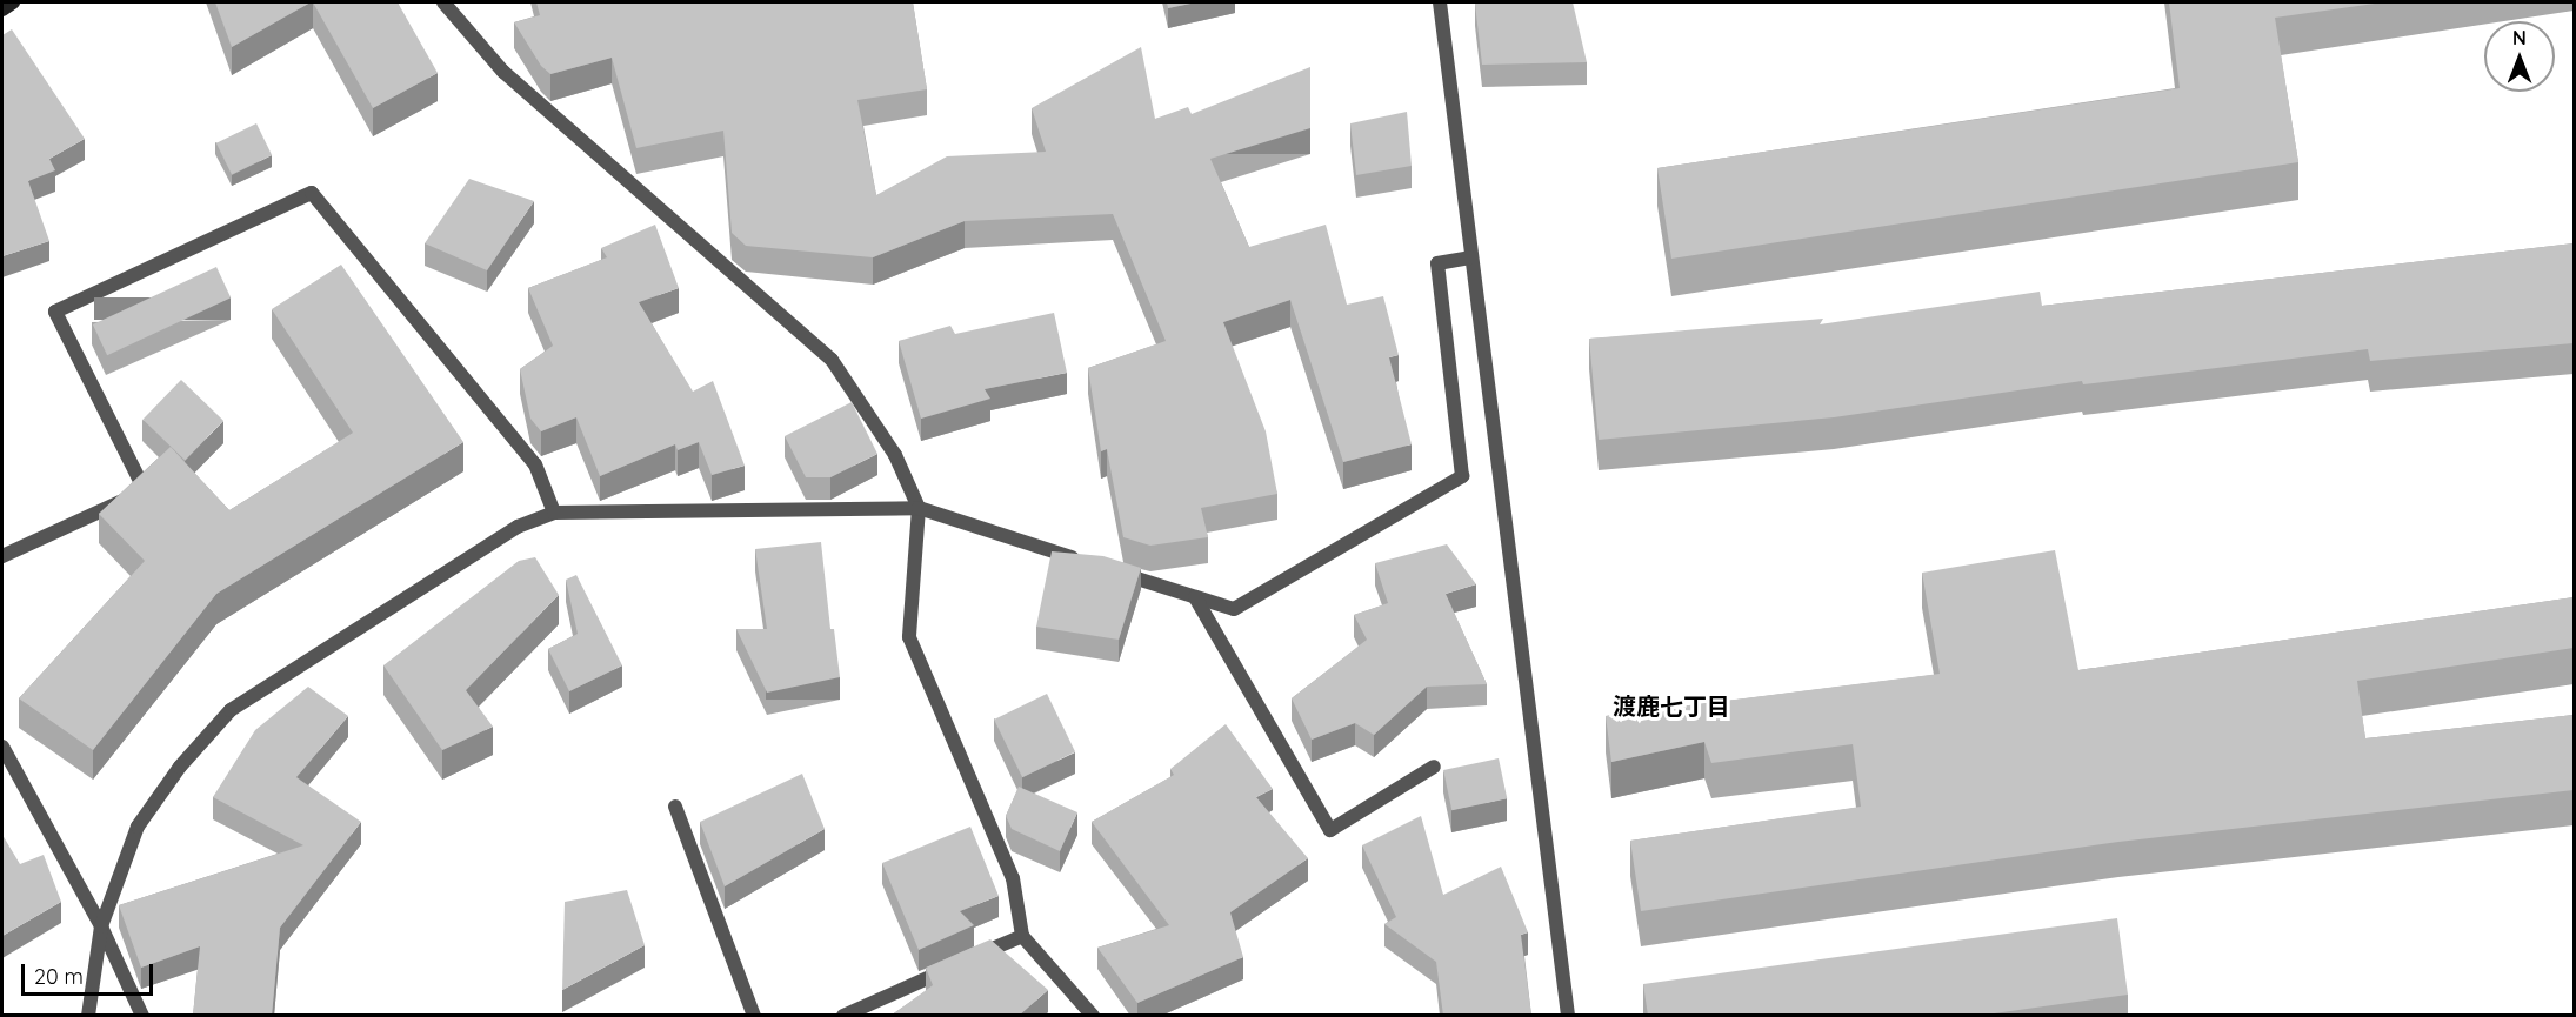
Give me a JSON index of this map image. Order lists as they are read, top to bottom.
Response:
{
  "districts": ["渡鹿七丁目"],
  "scale_bar": "20 m",
  "north": "top"
}
